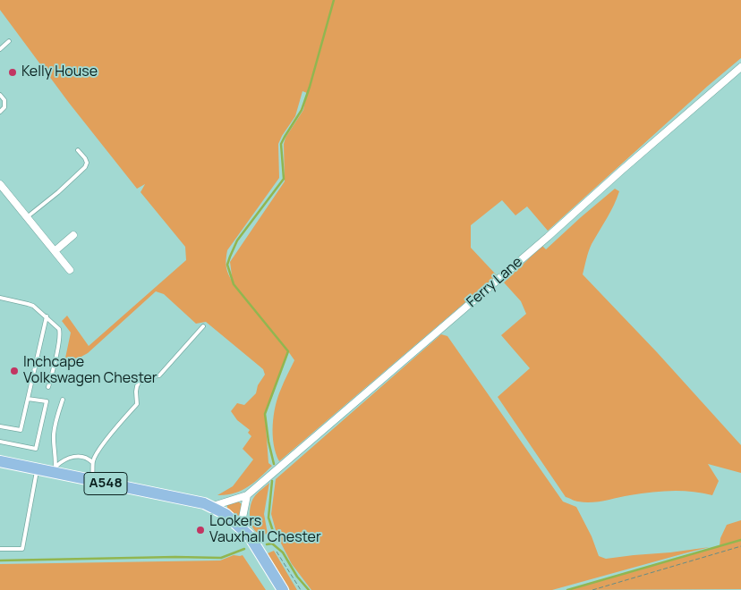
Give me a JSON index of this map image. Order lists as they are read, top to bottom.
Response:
{
  "streets": {
    "main road": ["A548"],
    "street": ["Ferry Lane"]
  },
  "crossings": [
    ["Ferry Lane", "A548"]
  ],
  "places": ["Kelly House", "Inchcape Volkswagen Chester", "Lookers Vauxhall Chester"]
}
